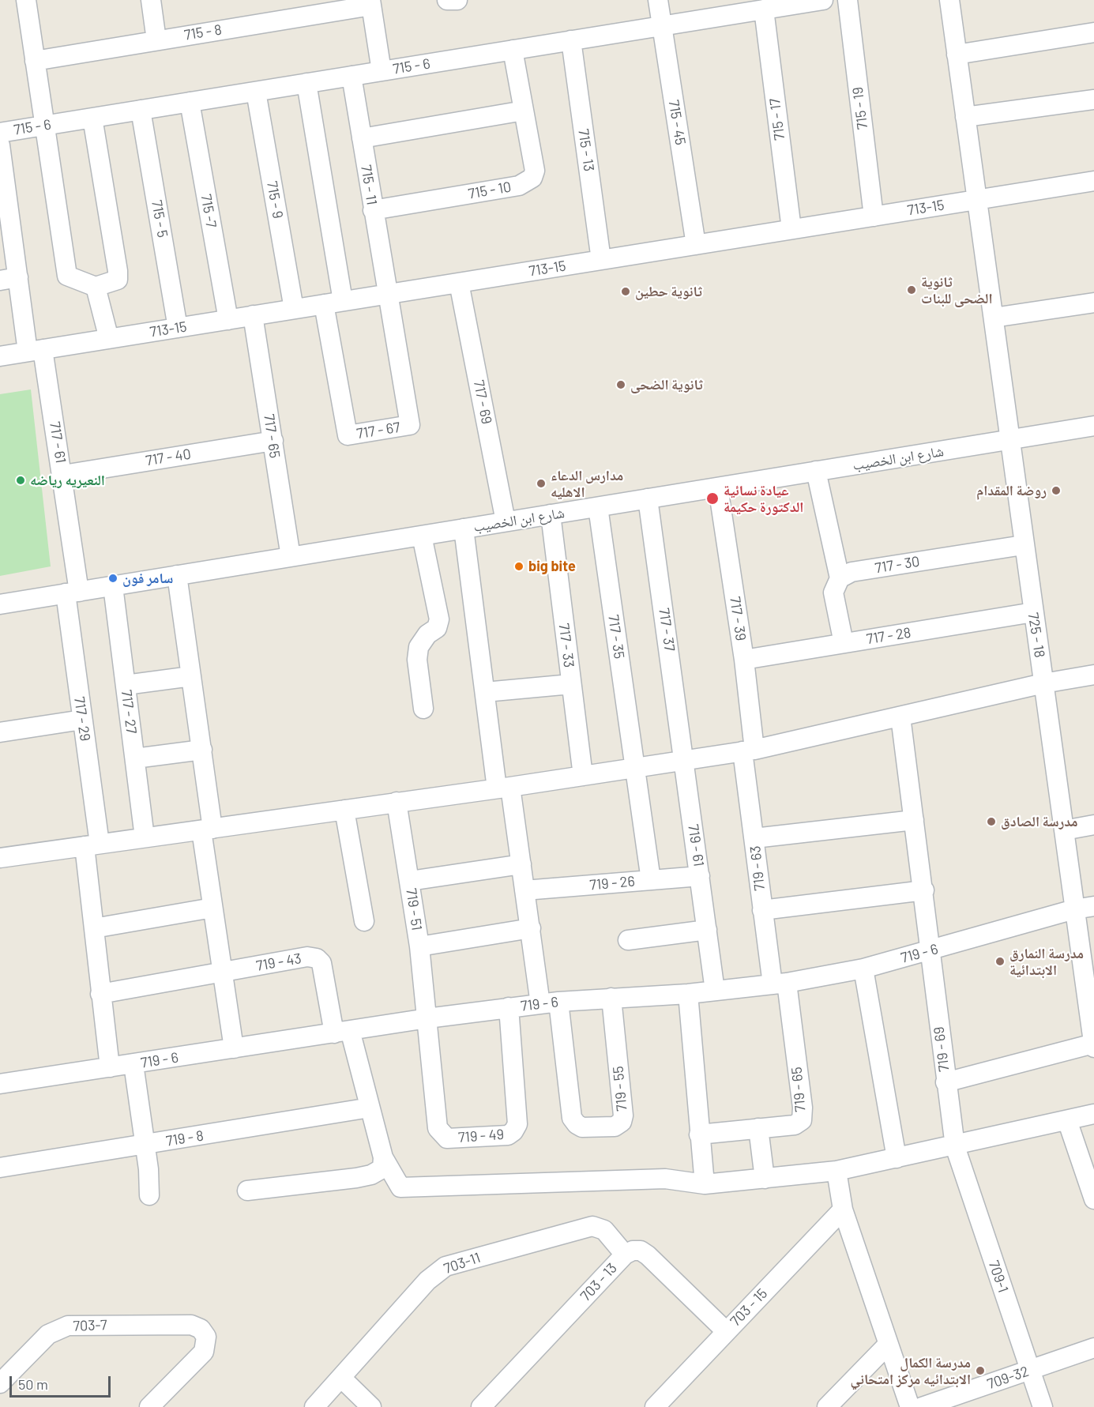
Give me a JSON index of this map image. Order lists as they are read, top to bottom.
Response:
{
  "streets": {
    "street": [
      "715 - 8",
      "715 - 6",
      "715 - 19",
      "715 - 17",
      "715 - 45",
      "715 - 13",
      "715 - 11",
      "715 - 10",
      "715 - 9",
      "713-15",
      "715 -7",
      "715 - 5",
      "717 - 69",
      "717 - 67",
      "717 - 65",
      "717 - 61",
      "717 - 40",
      "شارع ابن الخصيب",
      "717 - 30",
      "717 - 39",
      "717 - 37",
      "725 - 18",
      "717 - 28",
      "717 - 35",
      "717 - 33",
      "717 - 27",
      "717 - 29",
      "719 - 61",
      "719 - 63",
      "719 - 26",
      "719 - 51",
      "719 - 6",
      "719 - 43",
      "719 - 69",
      "719 - 55",
      "719 - 65",
      "719 - 49",
      "719 - 8",
      "703-11",
      "709-1",
      "703 - 13",
      "703 - 15",
      "703-7",
      "709-32"
    ]
  },
  "crossings": [
    ["715 - 6", "715 - 17"],
    ["715 - 6", "715 - 45"],
    ["715 - 6", "715 - 13"],
    ["715 - 6", "715 - 11"],
    ["715 - 6", "715 - 10"],
    ["715 - 6", "715 - 9"],
    ["715 - 6", "715 -7"],
    ["715 - 6", "715 - 5"],
    ["715 - 19", "713-15"],
    ["715 - 17", "713-15"],
    ["715 - 45", "713-15"],
    ["715 - 13", "713-15"],
    ["715 - 11", "715 - 10"],
    ["715 - 11", "713-15"],
    ["715 - 11", "717 - 67"],
    ["715 - 9", "713-15"],
    ["713-15", "715 -7"],
    ["713-15", "715 - 5"],
    ["713-15", "717 - 69"],
    ["713-15", "717 - 67"],
    ["713-15", "717 - 65"],
    ["713-15", "717 - 61"],
    ["713-15", "725 - 18"],
    ["717 - 69", "شارع ابن الخصيب"],
    ["717 - 65", "717 - 40"],
    ["717 - 65", "شارع ابن الخصيب"],
    ["717 - 61", "717 - 40"],
    ["717 - 61", "شارع ابن الخصيب"],
    ["717 - 61", "717 - 29"],
    ["شارع ابن الخصيب", "717 - 39"],
    ["شارع ابن الخصيب", "717 - 37"],
    ["شارع ابن الخصيب", "725 - 18"],
    ["شارع ابن الخصيب", "717 - 35"],
    ["شارع ابن الخصيب", "717 - 33"],
    ["شارع ابن الخصيب", "717 - 27"],
    ["شارع ابن الخصيب", "717 - 29"],
    ["717 - 30", "725 - 18"],
    ["717 - 39", "717 - 28"],
    ["717 - 39", "719 - 63"],
    ["717 - 37", "719 - 61"],
    ["725 - 18", "717 - 28"],
    ["725 - 18", "719 - 6"],
    ["717 - 35", "719 - 26"],
    ["717 - 29", "719 - 6"],
    ["719 - 61", "719 - 26"],
    ["719 - 61", "719 - 6"],
    ["719 - 63", "719 - 6"],
    ["719 - 63", "719 - 65"],
    ["719 - 51", "719 - 6"],
    ["719 - 51", "719 - 49"],
    ["719 - 6", "719 - 43"],
    ["719 - 6", "719 - 69"],
    ["719 - 6", "719 - 55"],
    ["719 - 6", "719 - 65"],
    ["719 - 6", "719 - 49"],
    ["719 - 69", "709-1"],
    ["703-11", "703 - 13"],
    ["709-1", "709-32"],
    ["703 - 13", "703 - 15"]
  ],
  "places": [
    "ثانوية الضحى للبنات",
    "ثانوية حطين",
    "ثانوية الضحى",
    "النعيريه رياضه",
    "مدارس الدعاء الاهليه",
    "روضة المقدام",
    "عيادة نسائية الدكتورة حكيمة",
    "big bite",
    "سامر فون",
    "مدرسة الصادق",
    "مدرسة النمارق الابتدائية",
    "مدرسة الكمال الابتدائيه مركز امتحاني"
  ],
  "scale_bar": "50 m"
}
